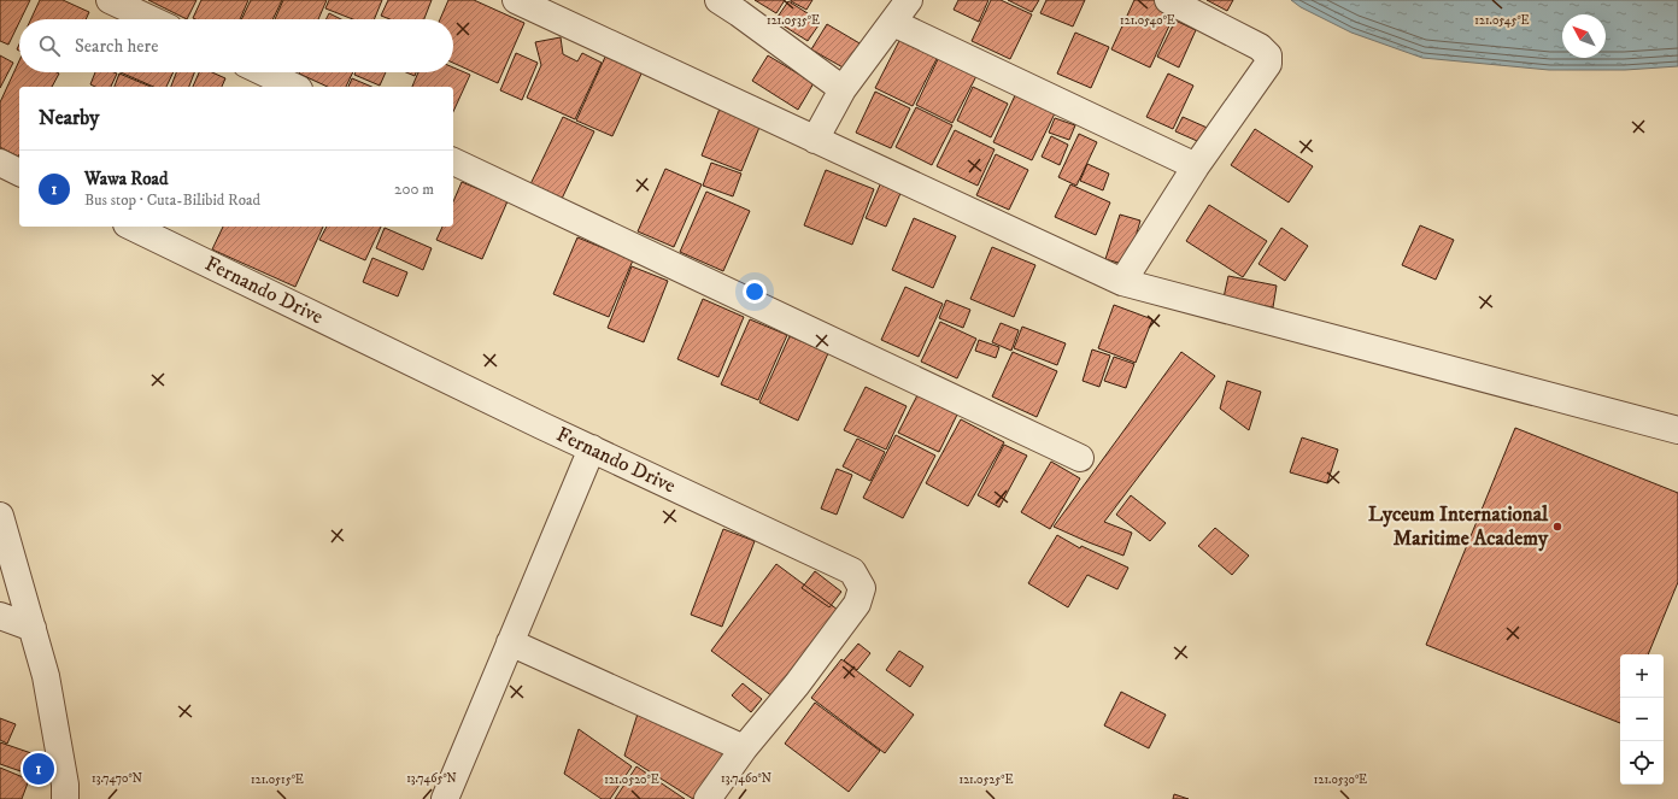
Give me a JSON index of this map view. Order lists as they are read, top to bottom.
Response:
{
  "streets": {
    "street": ["Fernando Drive"]
  },
  "places": ["Lyceum International Maritime Academy"],
  "north": "top left",
  "page": {
    "search": "Search here",
    "heading": "Nearby",
    "list": [
      {
        "mark": "1",
        "name": "Wawa Road",
        "note": "Bus stop · Cuta-Bilibid Road",
        "value": "200 m"
      }
    ],
    "map_buttons": ["+", "−"],
    "pins": "1"
  },
  "coordinates": [
    "121.0535°E",
    "121.0540°E",
    "121.0545°E",
    "13.7470°N",
    "13.7465°N",
    "13.7460°N",
    "121.0515°E",
    "121.0520°E",
    "121.0525°E",
    "121.0530°E"
  ]
}
